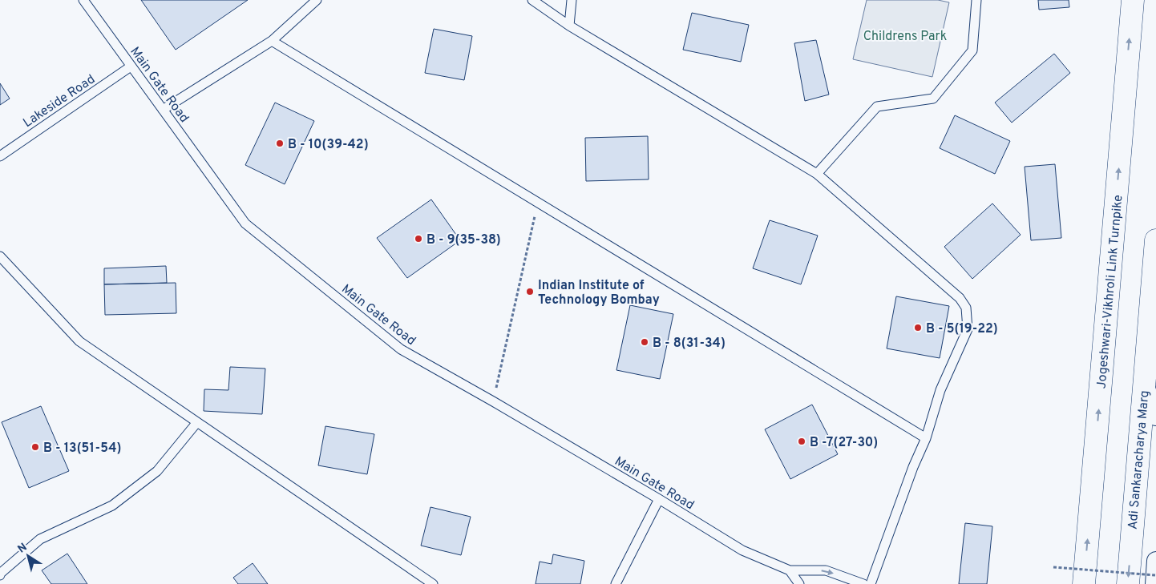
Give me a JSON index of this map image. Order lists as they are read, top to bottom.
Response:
{
  "streets": {
    "main road": ["Jogeshwari-Vikhroli Link Turnpike", "Adi Sankaracharya Marg"],
    "lane": ["Main Gate Road", "Lakeside Road"]
  },
  "crossings": [
    ["Main Gate Road", "Lakeside Road"]
  ],
  "one_way": ["Jogeshwari-Vikhroli Link Turnpike", "Adi Sankaracharya Marg"],
  "parks": ["Childrens Park"],
  "places": [
    "B - 10(39-42)",
    "B - 9(35-38)",
    "Indian Institute of Technology Bombay",
    "B - 5(19-22)",
    "B - 8(31-34)",
    "B -7(27-30)",
    "B - 13(51-54)"
  ],
  "north": "top left"
}
